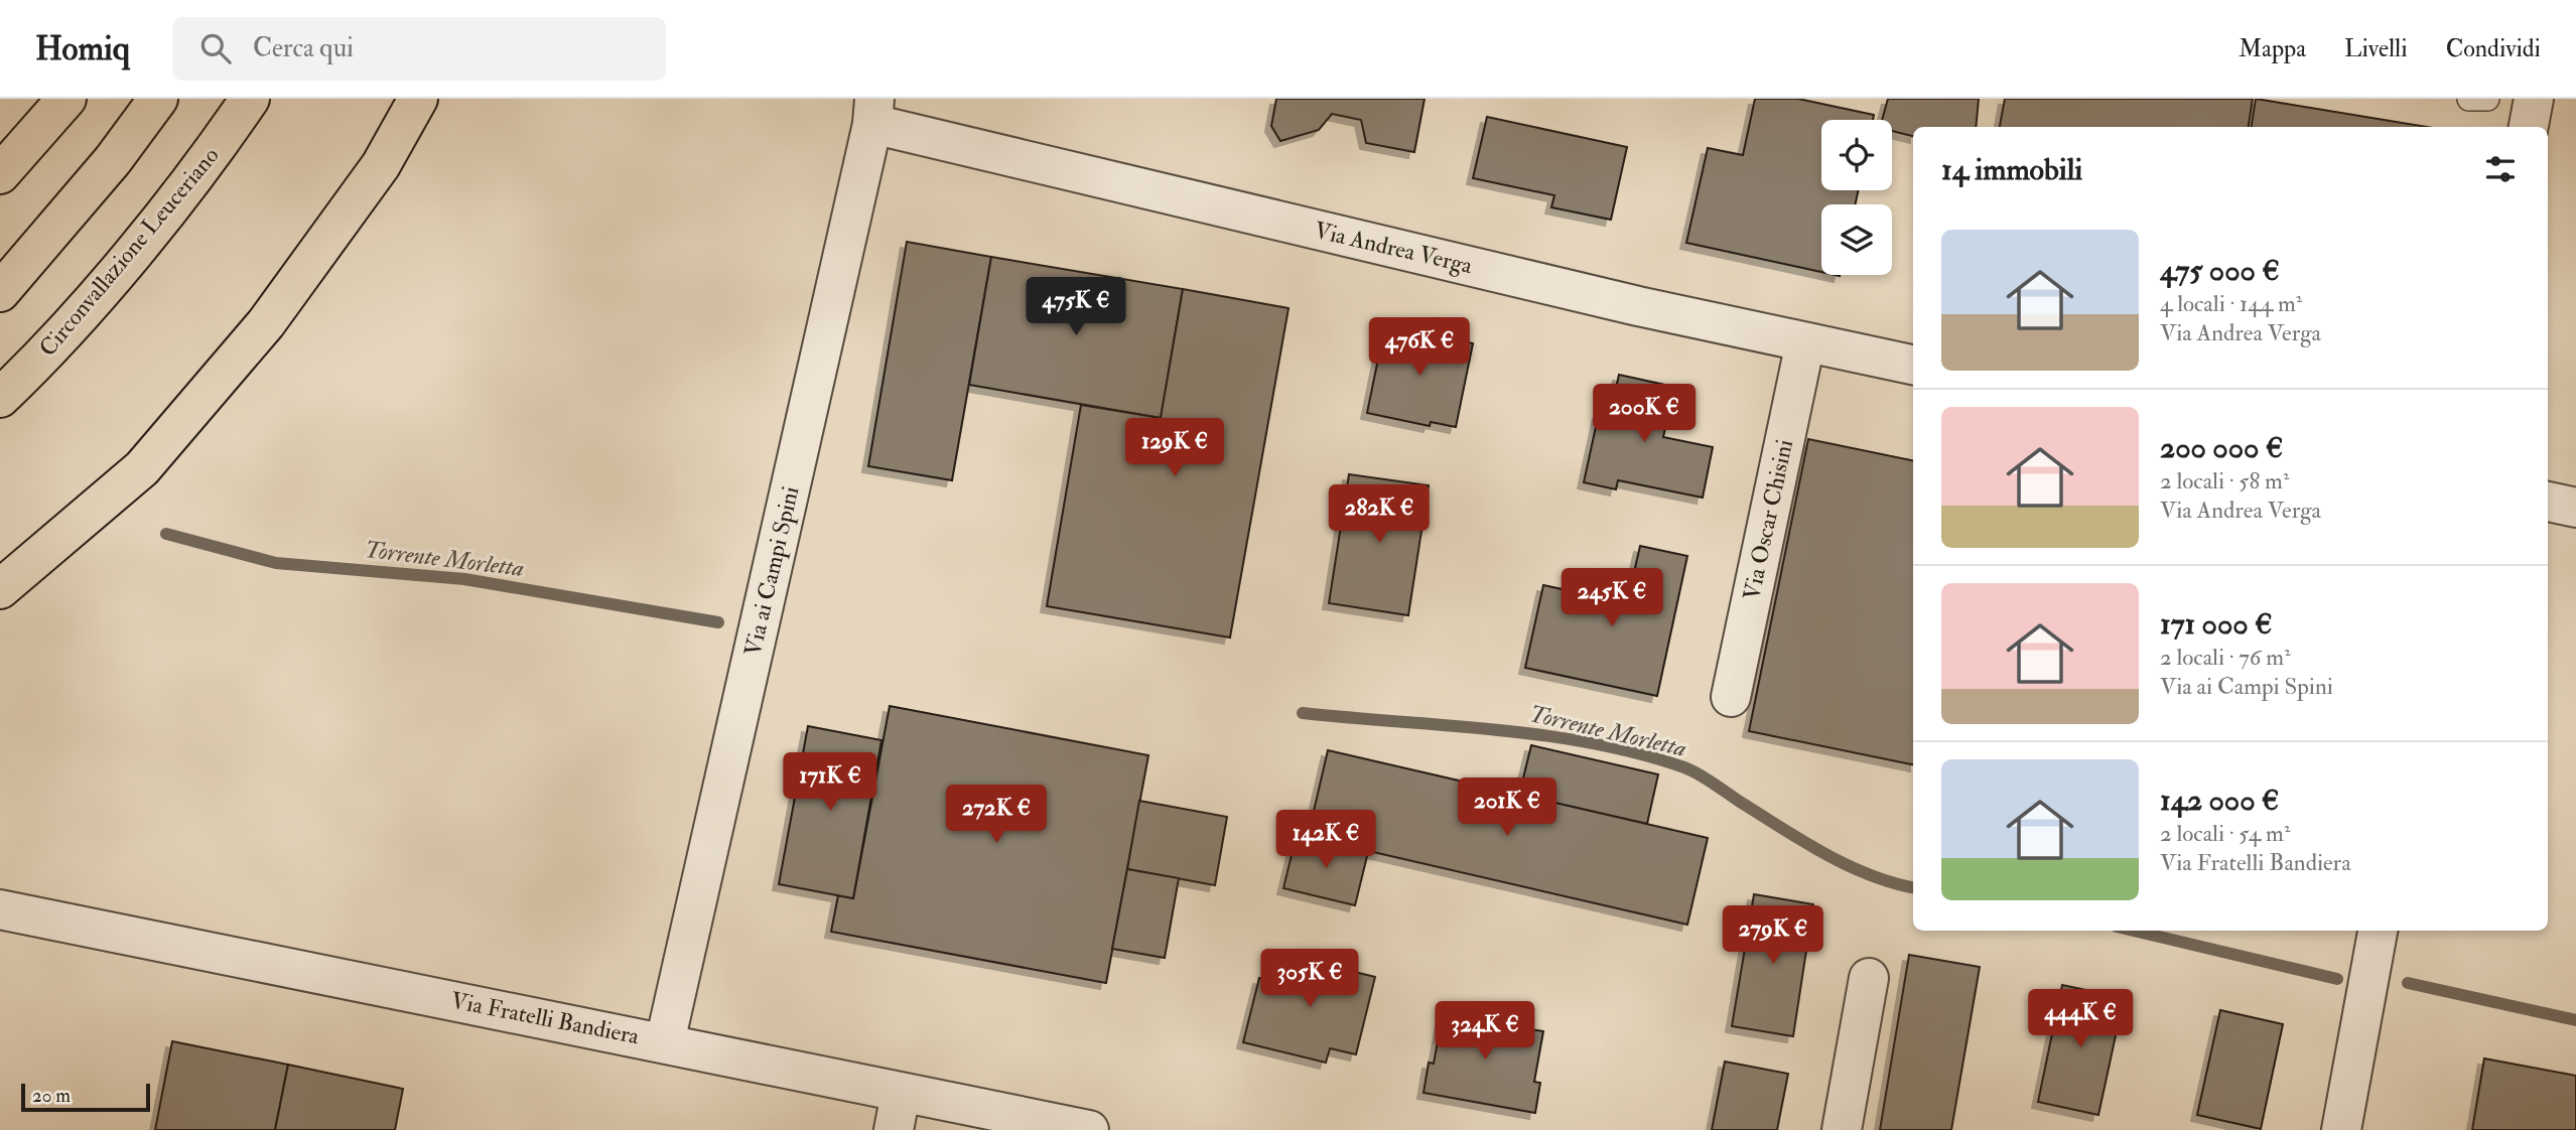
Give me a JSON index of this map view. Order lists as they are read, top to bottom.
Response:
{
  "streets": {
    "highway": ["Circonvallazione Leuceriano"],
    "street": [
      "Via Andrea Verga",
      "Via Oscar Chisini",
      "Via ai Campi Spini",
      "Via Fratelli Bandiera"
    ]
  },
  "crossings": [
    ["Via Andrea Verga", "Via Oscar Chisini"],
    ["Via Andrea Verga", "Via ai Campi Spini"],
    ["Via ai Campi Spini", "Via Fratelli Bandiera"]
  ],
  "water": ["Torrente Morletta"],
  "scale_bar": "20 m",
  "page": {
    "header": "Homiq",
    "search": "Cerca qui",
    "nav": ["Mappa", "Livelli", "Condividi"],
    "heading": "14 immobili",
    "list": [
      {
        "name": "475 000 €",
        "note": "4 locali · 144 m² · Via Andrea Verga"
      },
      {
        "name": "200 000 €",
        "note": "2 locali · 58 m² · Via Andrea Verga"
      },
      {
        "name": "171 000 €",
        "note": "2 locali · 76 m² · Via ai Campi Spini"
      },
      {
        "name": "142 000 €",
        "note": "2 locali · 54 m² · Via Fratelli Bandiera"
      }
    ],
    "price": [
      "475K €",
      "476K €",
      "200K €",
      "129K €",
      "282K €",
      "245K €",
      "171K €",
      "201K €",
      "272K €",
      "142K €",
      "279K €",
      "305K €",
      "444K €",
      "324K €"
    ],
    "scale": "20 m"
  }
}
